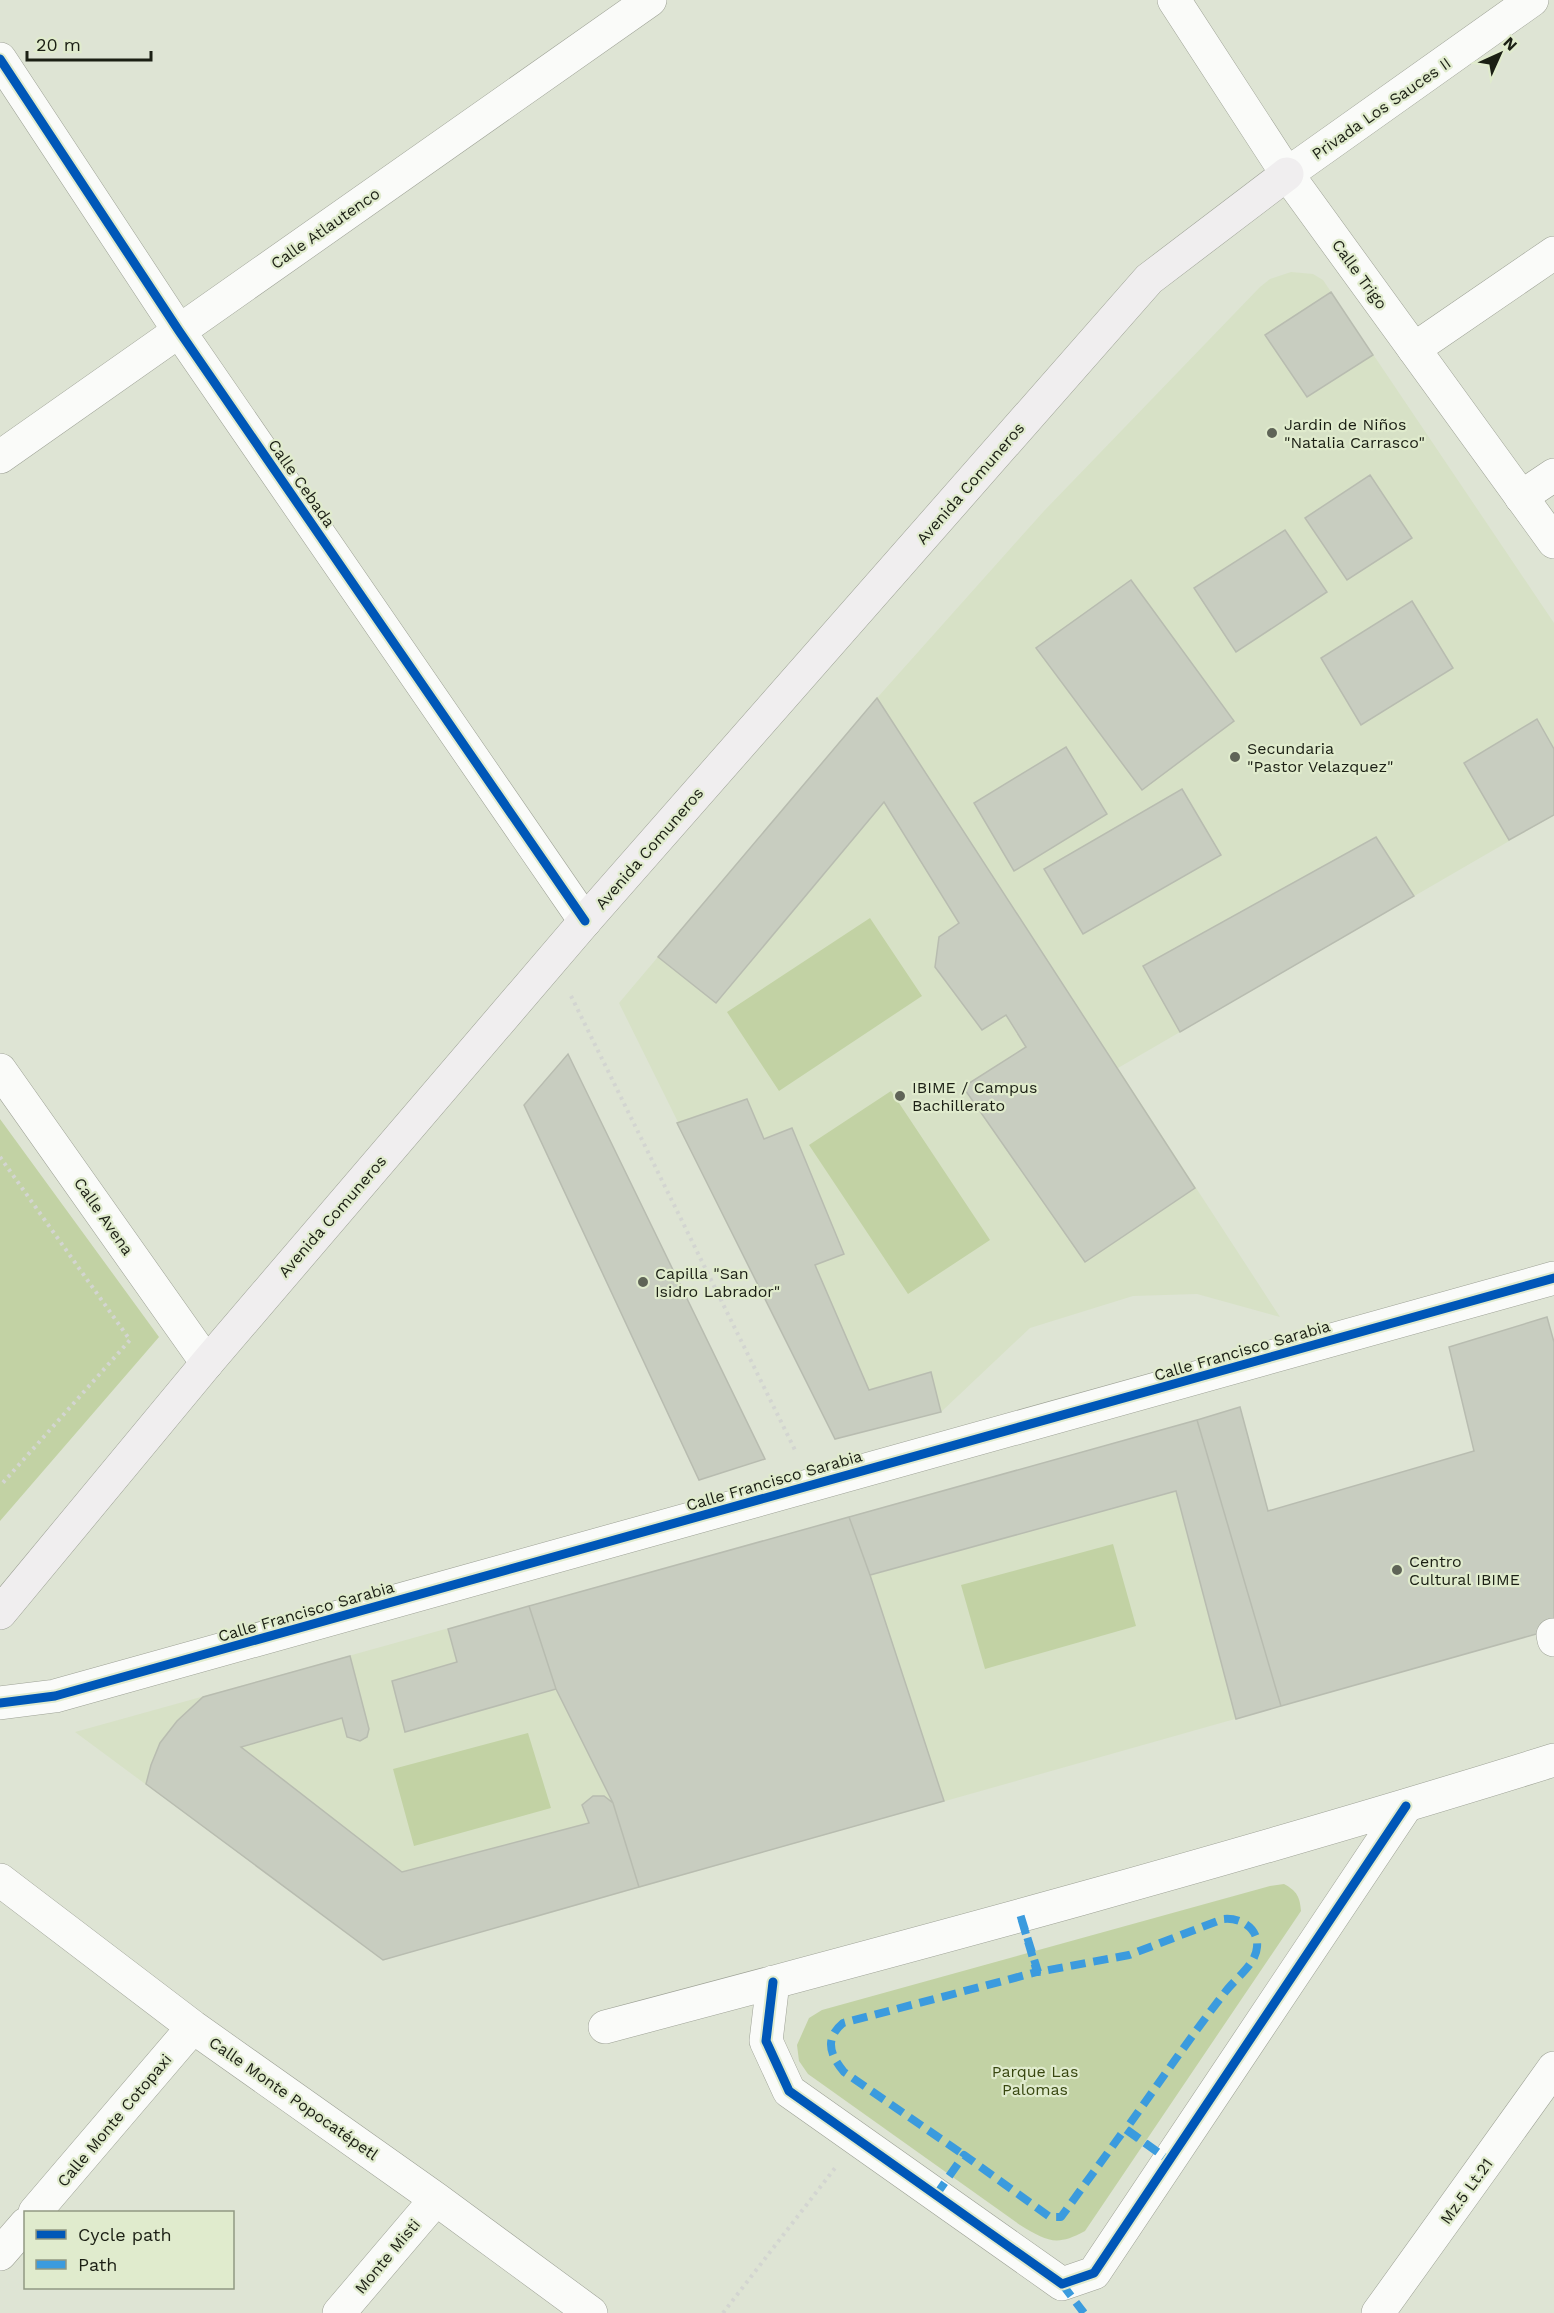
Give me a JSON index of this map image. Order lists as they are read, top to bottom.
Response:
{
  "streets": {
    "main road": ["Avenida Comuneros"],
    "street": [
      "Privada Los Sauces II",
      "Calle Atlautenco",
      "Calle Trigo",
      "Calle Cebada",
      "Calle Avena",
      "Calle Francisco Sarabia",
      "Calle Monte Popocatépetl",
      "Calle Monte Cotopaxi",
      "Mz.5 Lt.21",
      "Monte Misti"
    ]
  },
  "crossings": [
    ["Privada Los Sauces II", "Calle Trigo"],
    ["Privada Los Sauces II", "Avenida Comuneros"],
    ["Calle Atlautenco", "Calle Cebada"],
    ["Calle Trigo", "Avenida Comuneros"],
    ["Calle Cebada", "Avenida Comuneros"],
    ["Avenida Comuneros", "Calle Avena"],
    ["Calle Monte Popocatépetl", "Calle Monte Cotopaxi"],
    ["Calle Monte Popocatépetl", "Monte Misti"]
  ],
  "parks": ["Parque Las Palomas"],
  "places": [
    "Jardin de Niños \"Natalia Carrasco\"",
    "Secundaria \"Pastor Velazquez\"",
    "IBIME / Campus Bachillerato",
    "Capilla \"San Isidro Labrador\"",
    "Centro Cultural IBIME"
  ],
  "legend": ["Cycle path", "Path"],
  "scale_bar": "20 m",
  "north": "top right"
}
